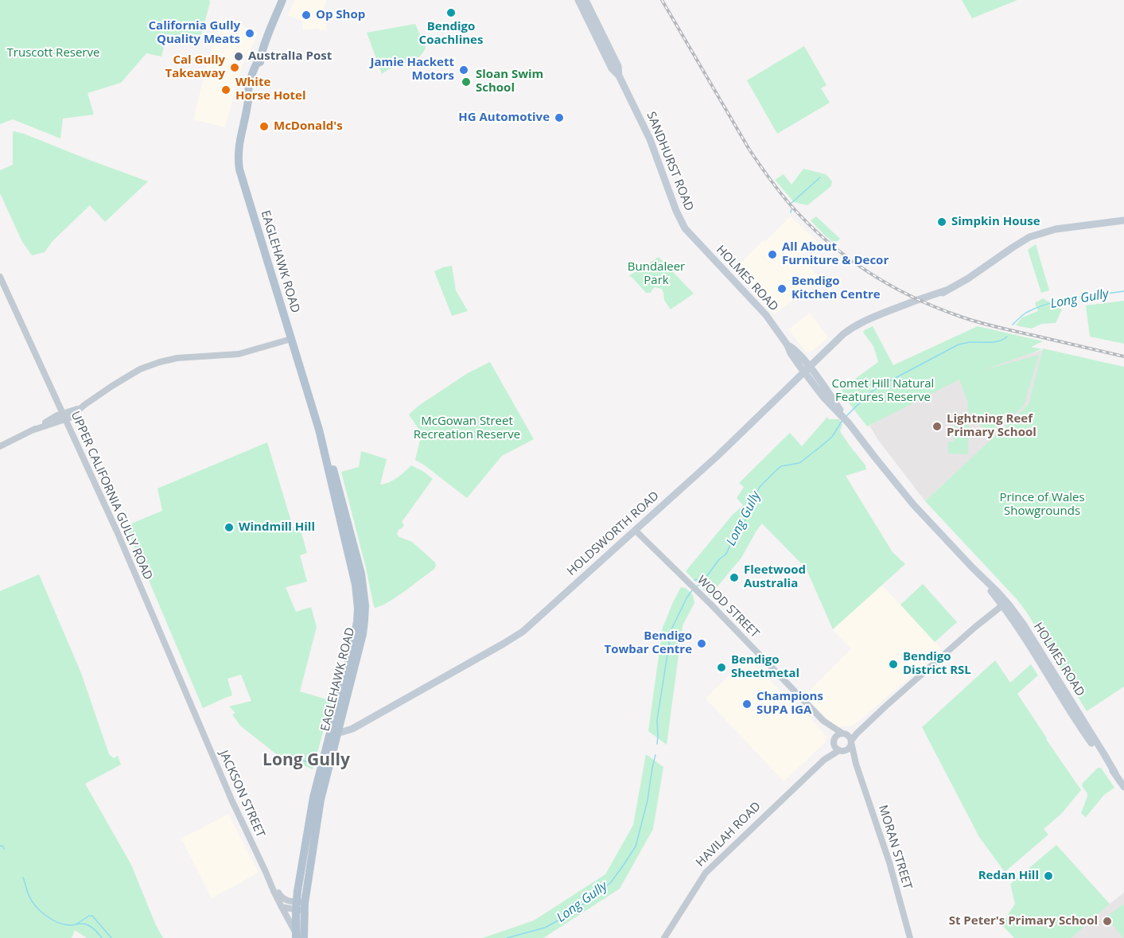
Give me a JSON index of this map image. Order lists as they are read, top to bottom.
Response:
{
  "streets": {
    "main road": [
      "SANDHURST ROAD",
      "EAGLEHAWK ROAD",
      "HOLMES ROAD",
      "HOLDSWORTH ROAD"
    ],
    "street": [
      "UPPER CALIFORNIA GULLY ROAD",
      "WOOD STREET",
      "JACKSON STREET",
      "HAVILAH ROAD",
      "MORAN STREET"
    ]
  },
  "crossings": [
    ["SANDHURST ROAD", "HOLMES ROAD"],
    ["EAGLEHAWK ROAD", "HOLDSWORTH ROAD"],
    ["EAGLEHAWK ROAD", "JACKSON STREET"],
    ["HOLMES ROAD", "HOLDSWORTH ROAD"],
    ["UPPER CALIFORNIA GULLY ROAD", "JACKSON STREET"],
    ["HOLDSWORTH ROAD", "WOOD STREET"],
    ["WOOD STREET", "HAVILAH ROAD"],
    ["WOOD STREET", "MORAN STREET"],
    ["HAVILAH ROAD", "MORAN STREET"]
  ],
  "districts": ["Long Gully"],
  "water": ["Long Gully"],
  "parks": [
    "Truscott Reserve",
    "Bundaleer Park",
    "Comet Hill Natural Features Reserve",
    "McGowan Street Recreation Reserve",
    "Prince of Wales Showgrounds"
  ],
  "places": [
    "Bendigo Coachlines",
    "Op Shop",
    "California Gully Quality Meats",
    "AustralIa Post",
    "Cal Gully Takeaway",
    "Jamie Hackett Motors",
    "Sloan Swim School",
    "White Horse Hotel",
    "HG Automotive",
    "McDonald's",
    "Simpkin House",
    "All About Furniture & Decor",
    "Bendigo Kitchen Centre",
    "Lightning Reef Primary School",
    "Windmill Hill",
    "Fleetwood Australia",
    "Bendigo Towbar Centre",
    "Bendigo District RSL",
    "Bendigo Sheetmetal",
    "Champions SUPA IGA",
    "Redan Hill",
    "St Peter's Primary School"
  ]
}
